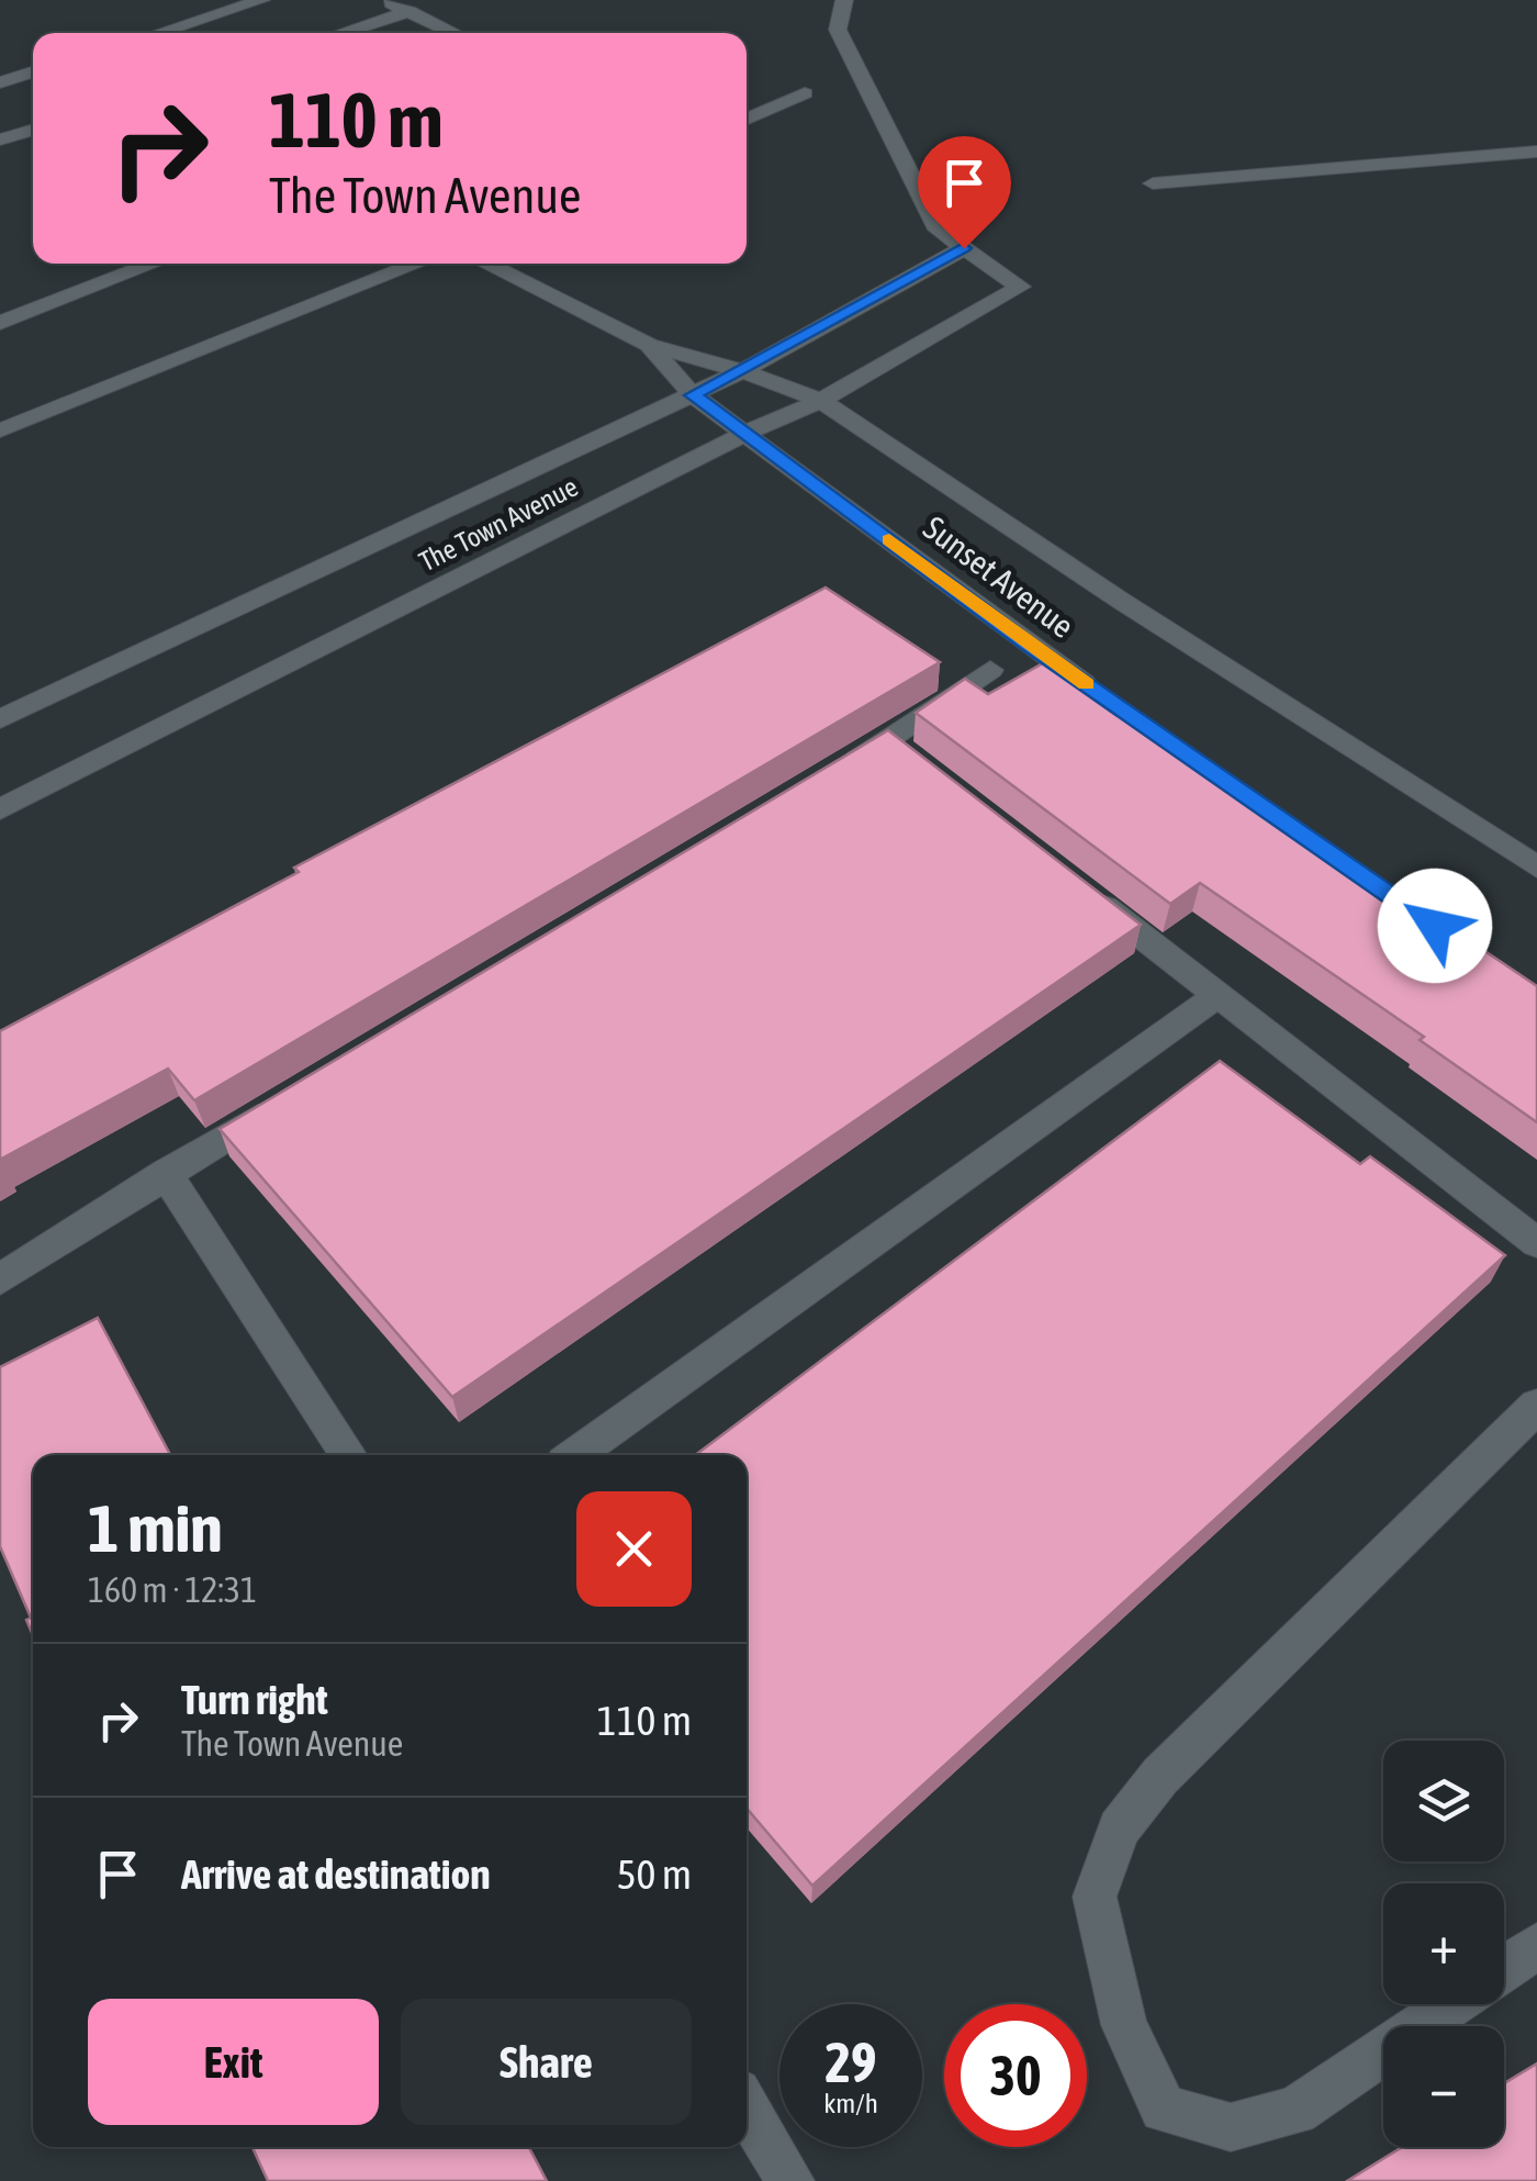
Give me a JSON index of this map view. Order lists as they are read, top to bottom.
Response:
{
  "streets": {
    "street": ["The Town Avenue", "Sunset Avenue"]
  },
  "crossings": [
    ["The Town Avenue", "Sunset Avenue"]
  ],
  "page": {
    "turn": ["110 m", "The Town Avenue"],
    "heading": ["1 min", "160 m · 12:31"],
    "list": [
      {
        "name": "Turn right",
        "note": "The Town Avenue",
        "value": "110 m"
      },
      {
        "name": "Arrive at destination",
        "value": "50 m"
      }
    ],
    "map_buttons": ["+", "−"],
    "buttons": ["Exit", "Share"],
    "speed": "29 km/h",
    "limit": "30"
  }
}
